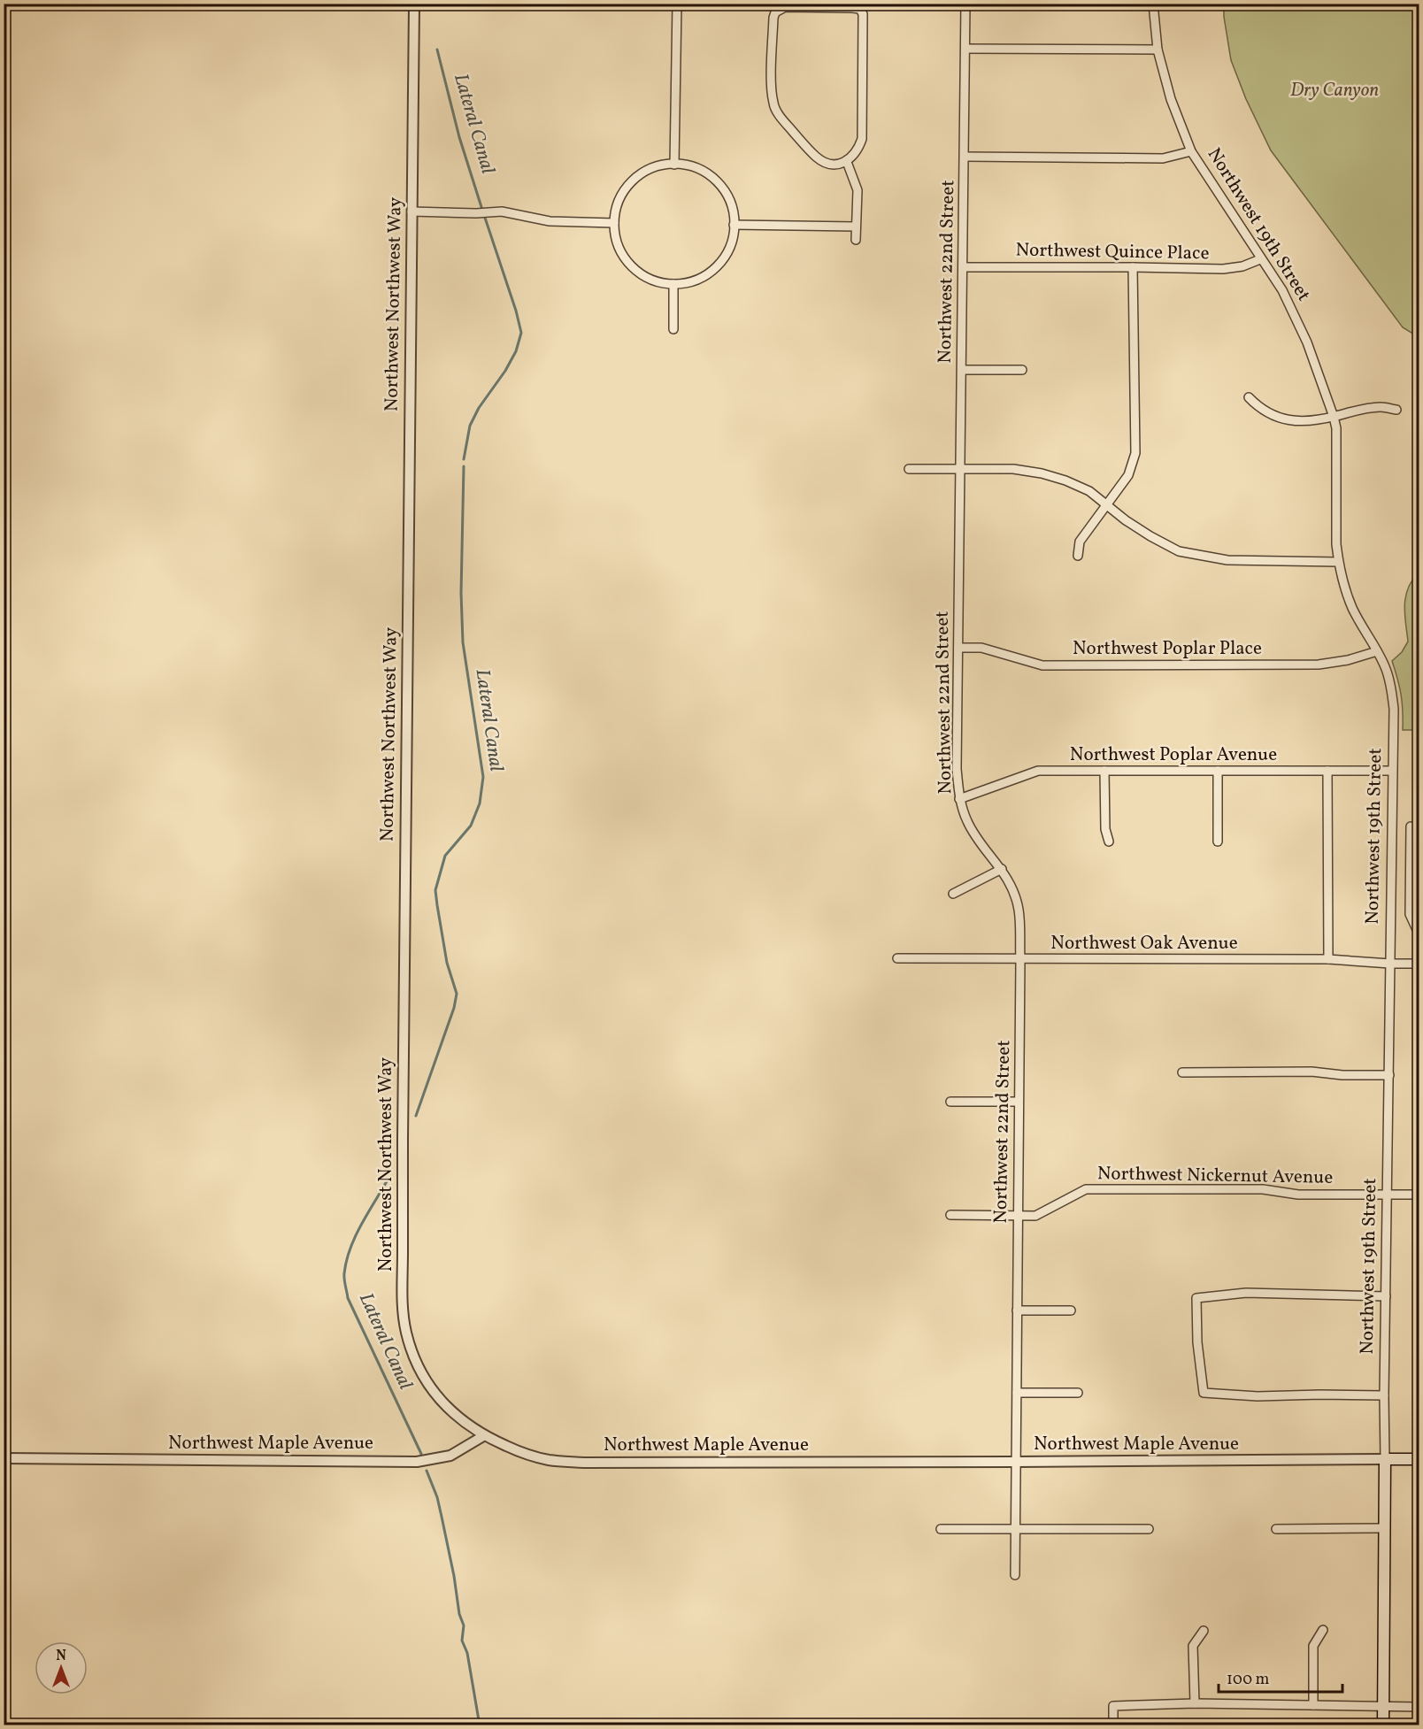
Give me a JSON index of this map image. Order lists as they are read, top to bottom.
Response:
{
  "streets": {
    "main road": ["Northwest 19th Street", "Northwest Maple Avenue"],
    "street": [
      "Northwest Quince Place",
      "Northwest 22nd Street",
      "Northwest Northwest Way",
      "Northwest Poplar Place",
      "Northwest Poplar Avenue",
      "Northwest Oak Avenue",
      "Northwest Nickernut Avenue"
    ]
  },
  "crossings": [
    ["Northwest 19th Street", "Northwest Quince Place"],
    ["Northwest 19th Street", "Northwest Poplar Place"],
    ["Northwest 19th Street", "Northwest Poplar Avenue"],
    ["Northwest 19th Street", "Northwest Oak Avenue"],
    ["Northwest 19th Street", "Northwest Nickernut Avenue"],
    ["Northwest 19th Street", "Northwest Maple Avenue"],
    ["Northwest Quince Place", "Northwest 22nd Street"],
    ["Northwest 22nd Street", "Northwest Poplar Place"],
    ["Northwest 22nd Street", "Northwest Poplar Avenue"],
    ["Northwest 22nd Street", "Northwest Oak Avenue"],
    ["Northwest 22nd Street", "Northwest Nickernut Avenue"],
    ["Northwest 22nd Street", "Northwest Maple Avenue"],
    ["Northwest Northwest Way", "Northwest Maple Avenue"]
  ],
  "water": ["Lateral Canal"],
  "parks": ["Dry Canyon"],
  "scale_bar": "100 m",
  "north": "top"
}
